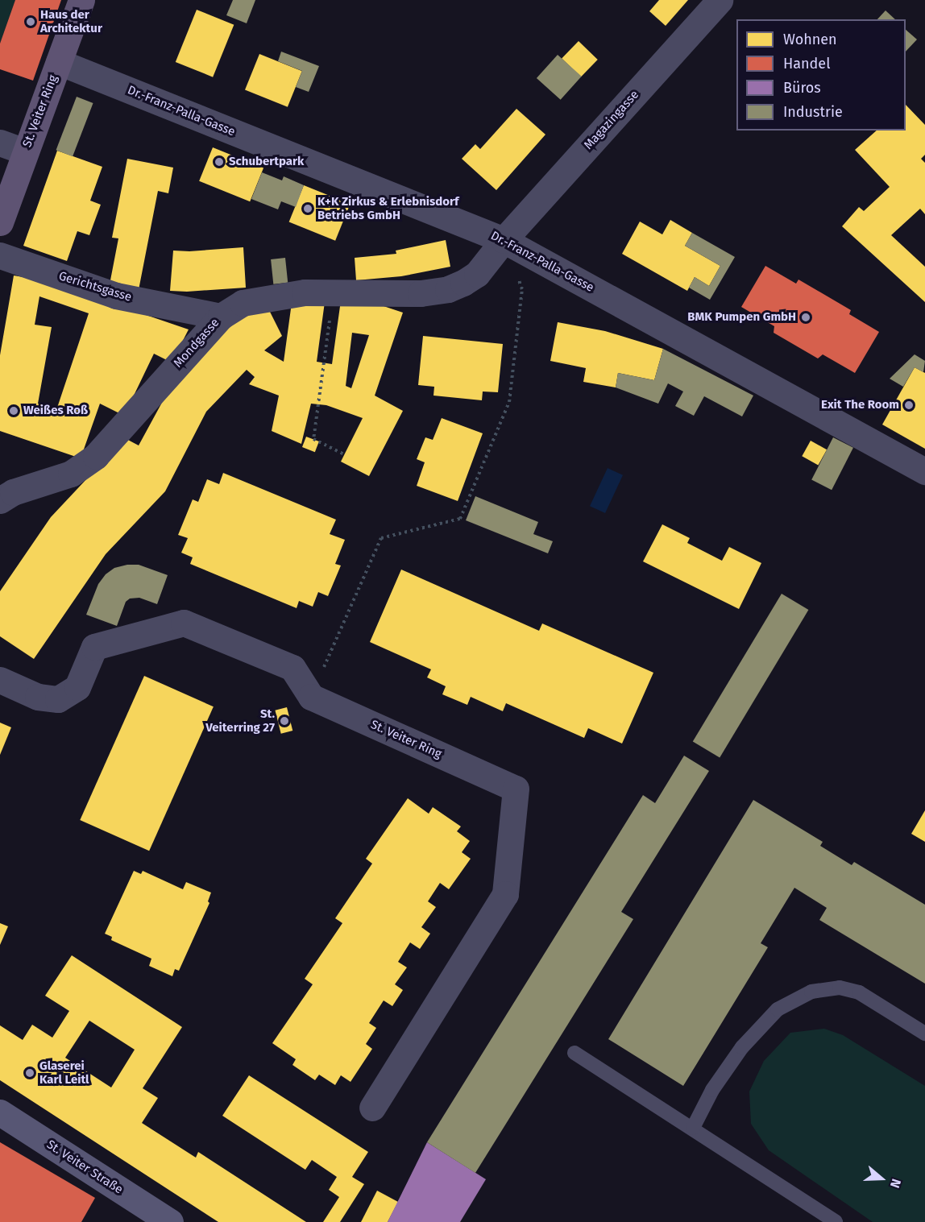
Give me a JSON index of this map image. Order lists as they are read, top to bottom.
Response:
{
  "streets": {
    "main road": ["St. Veiter Ring", "St. Veiter Straße"],
    "street": [
      "Dr.-Franz-Palla-Gasse",
      "Magazingasse",
      "Gerichtsgasse",
      "Mondgasse"
    ]
  },
  "crossings": [
    ["St. Veiter Ring", "Dr.-Franz-Palla-Gasse"],
    ["Dr.-Franz-Palla-Gasse", "Magazingasse"],
    ["Dr.-Franz-Palla-Gasse", "Mondgasse"],
    ["Magazingasse", "Mondgasse"],
    ["Gerichtsgasse", "Mondgasse"]
  ],
  "places": [
    "Haus der Architektur",
    "Schubertpark",
    "K+K Zirkus & Erlebnisdorf Betriebs GmbH",
    "BMK Pumpen GmbH",
    "Exit The Room",
    "Weißes Roß",
    "St. Veiterring 27",
    "Glaserei Karl Leitl"
  ],
  "legend": [
    "Wohnen",
    "Handel",
    "Büros",
    "Industrie"
  ],
  "north": "right"
}
